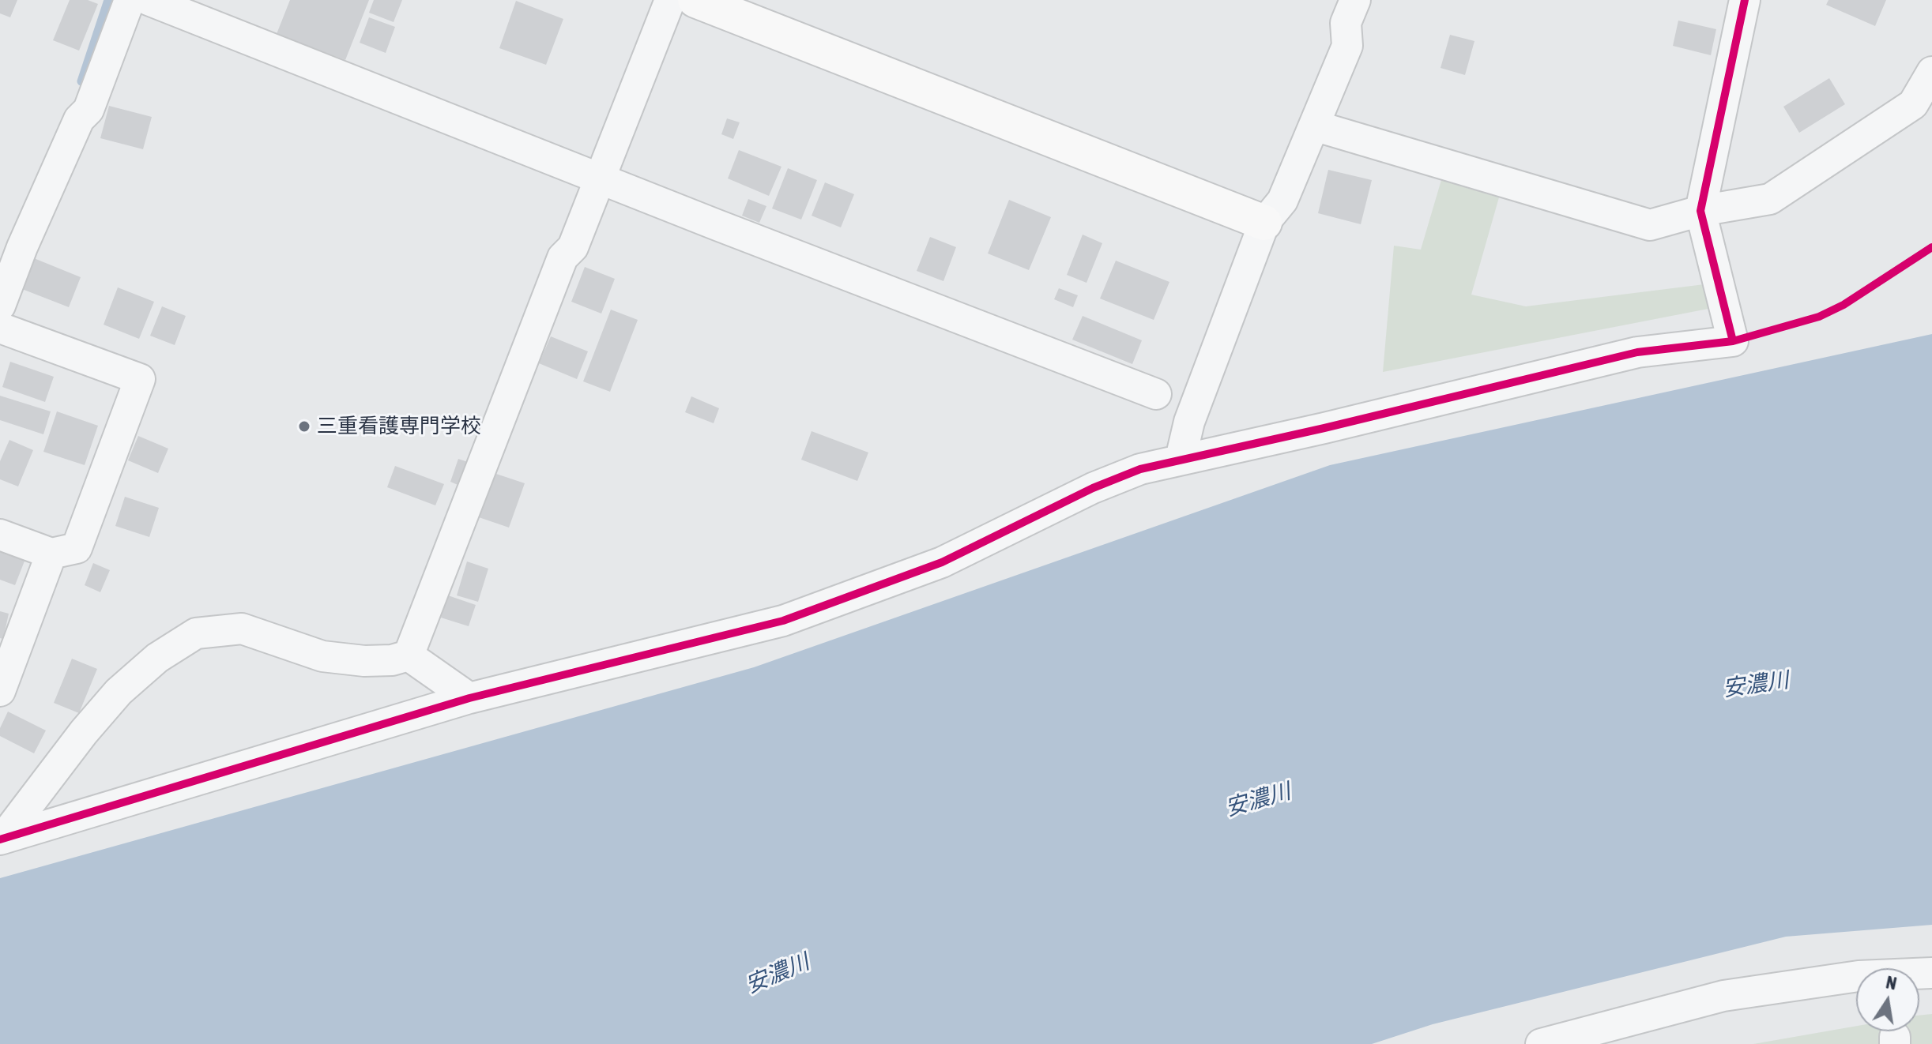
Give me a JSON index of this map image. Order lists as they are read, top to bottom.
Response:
{
  "water": ["安濃川"],
  "places": ["三重看護専門学校"],
  "north": "top"
}
